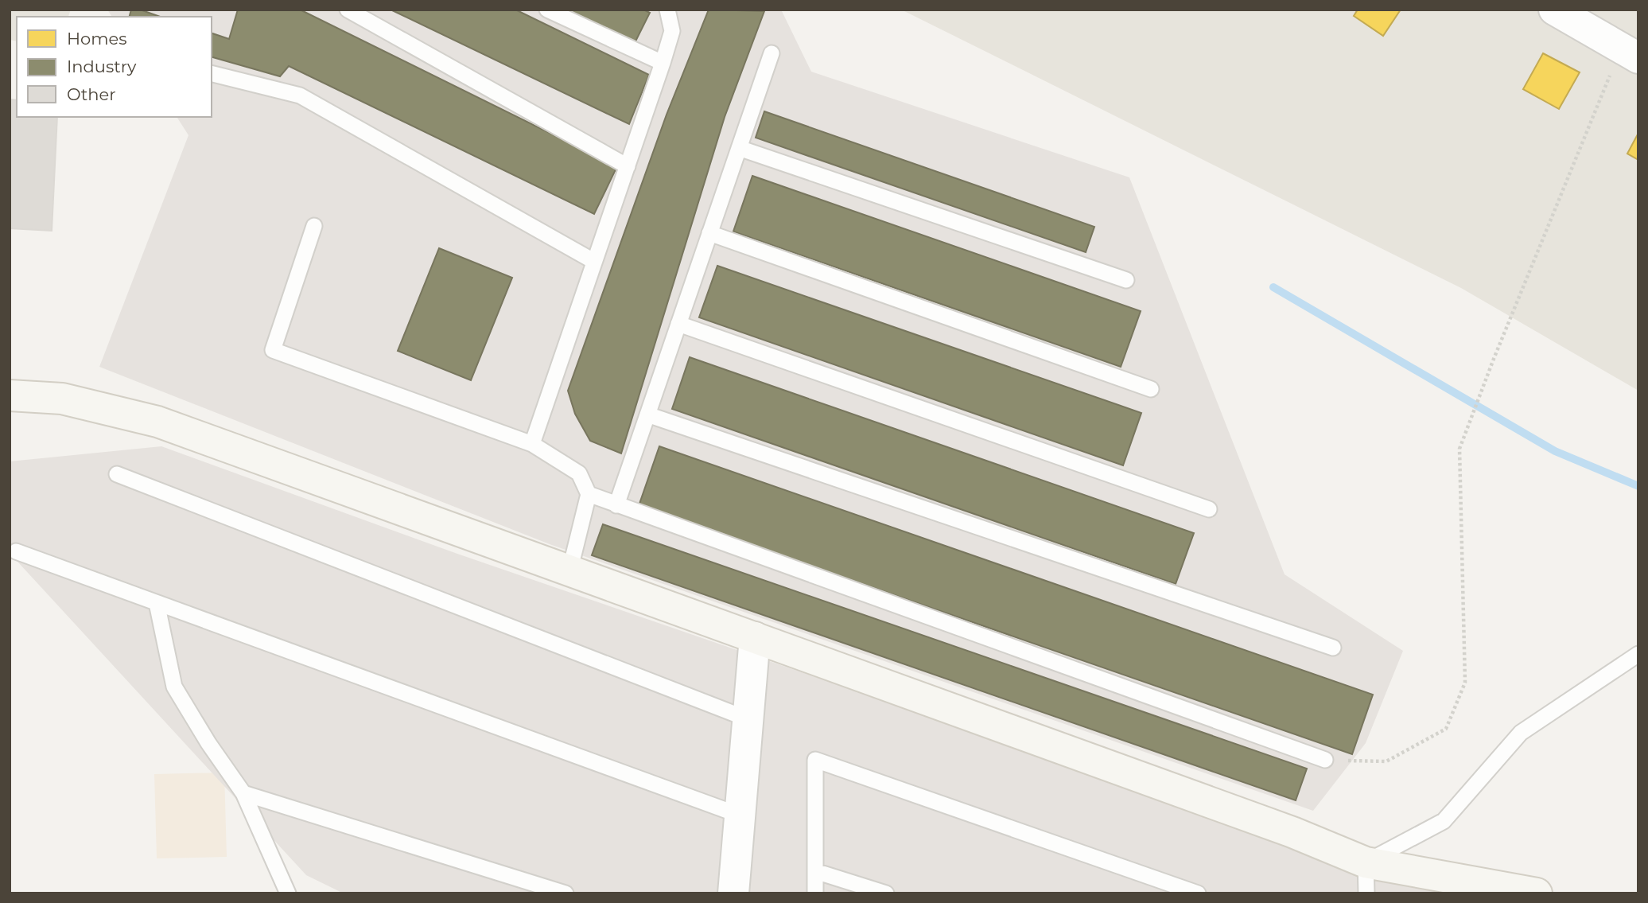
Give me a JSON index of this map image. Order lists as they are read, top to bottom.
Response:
{
  "legend": ["Homes", "Industry", "Other"]
}
